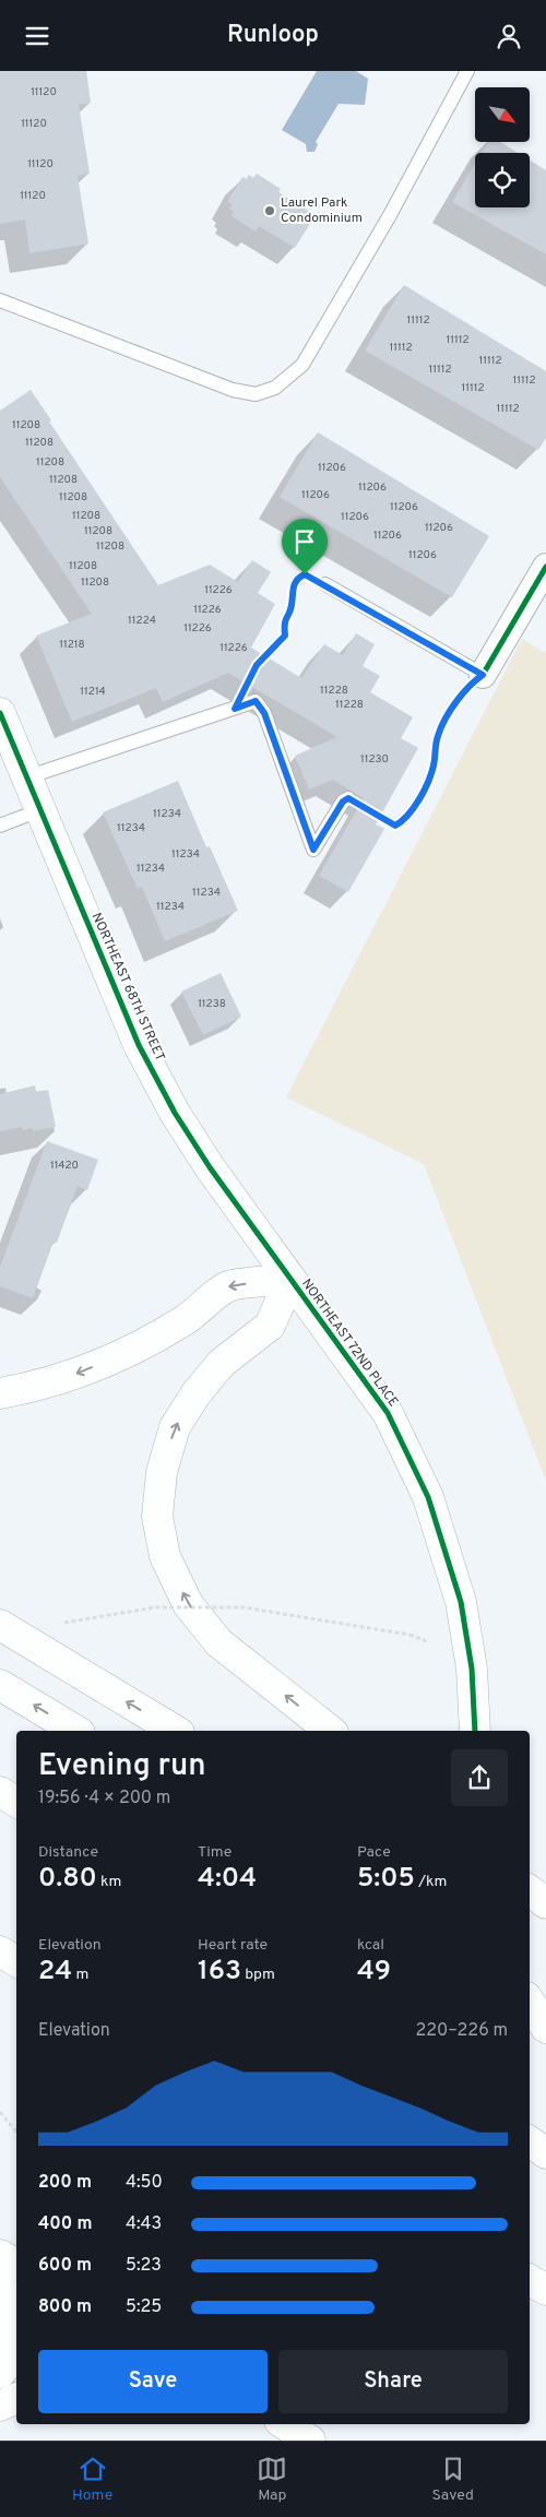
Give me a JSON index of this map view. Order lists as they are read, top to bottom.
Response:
{
  "streets": {
    "main road": ["NORTHEAST 68TH STREET", "NORTHEAST 72ND PLACE"]
  },
  "crossings": [
    ["NORTHEAST 68TH STREET", "NORTHEAST 72ND PLACE"]
  ],
  "places": ["Laurel Park Condominium"],
  "house_numbers": [
    "11120",
    "11120",
    "11120",
    "11120",
    "11112",
    "11112",
    "11112",
    "11112",
    "11112",
    "11112",
    "11112",
    "11112",
    "11208",
    "11208",
    "11208",
    "11206",
    "11208",
    "11206",
    "11206",
    "11208",
    "11206",
    "11208",
    "11206",
    "11206",
    "11208",
    "11206",
    "11208",
    "11206",
    "11208",
    "11208",
    "11226",
    "11226",
    "11224",
    "11226",
    "11218",
    "11226",
    "11228",
    "11214",
    "11228",
    "11230",
    "11234",
    "11234",
    "11234",
    "11234",
    "11234",
    "11234",
    "11238",
    "11420"
  ],
  "north": "bottom right",
  "page": {
    "header": "Runloop",
    "heading": ["Evening run", "19:56 · 4 × 200 m"],
    "stats": [
      ["Distance", "0.80 km"],
      ["Time", "4:04"],
      ["Pace", "5:05 /km"],
      ["Elevation", "24 m"],
      ["Heart rate", "163 bpm"],
      ["kcal", "49"]
    ],
    "chart": ["Elevation", "220–226 m"],
    "list": [
      {
        "name": "200 m",
        "note": "4:50"
      },
      {
        "name": "400 m",
        "note": "4:43"
      },
      {
        "name": "600 m",
        "note": "5:23"
      },
      {
        "name": "800 m",
        "note": "5:25"
      }
    ],
    "buttons": ["Save", "Share"],
    "tabs": ["Home", "Map", "Saved"]
  }
}
